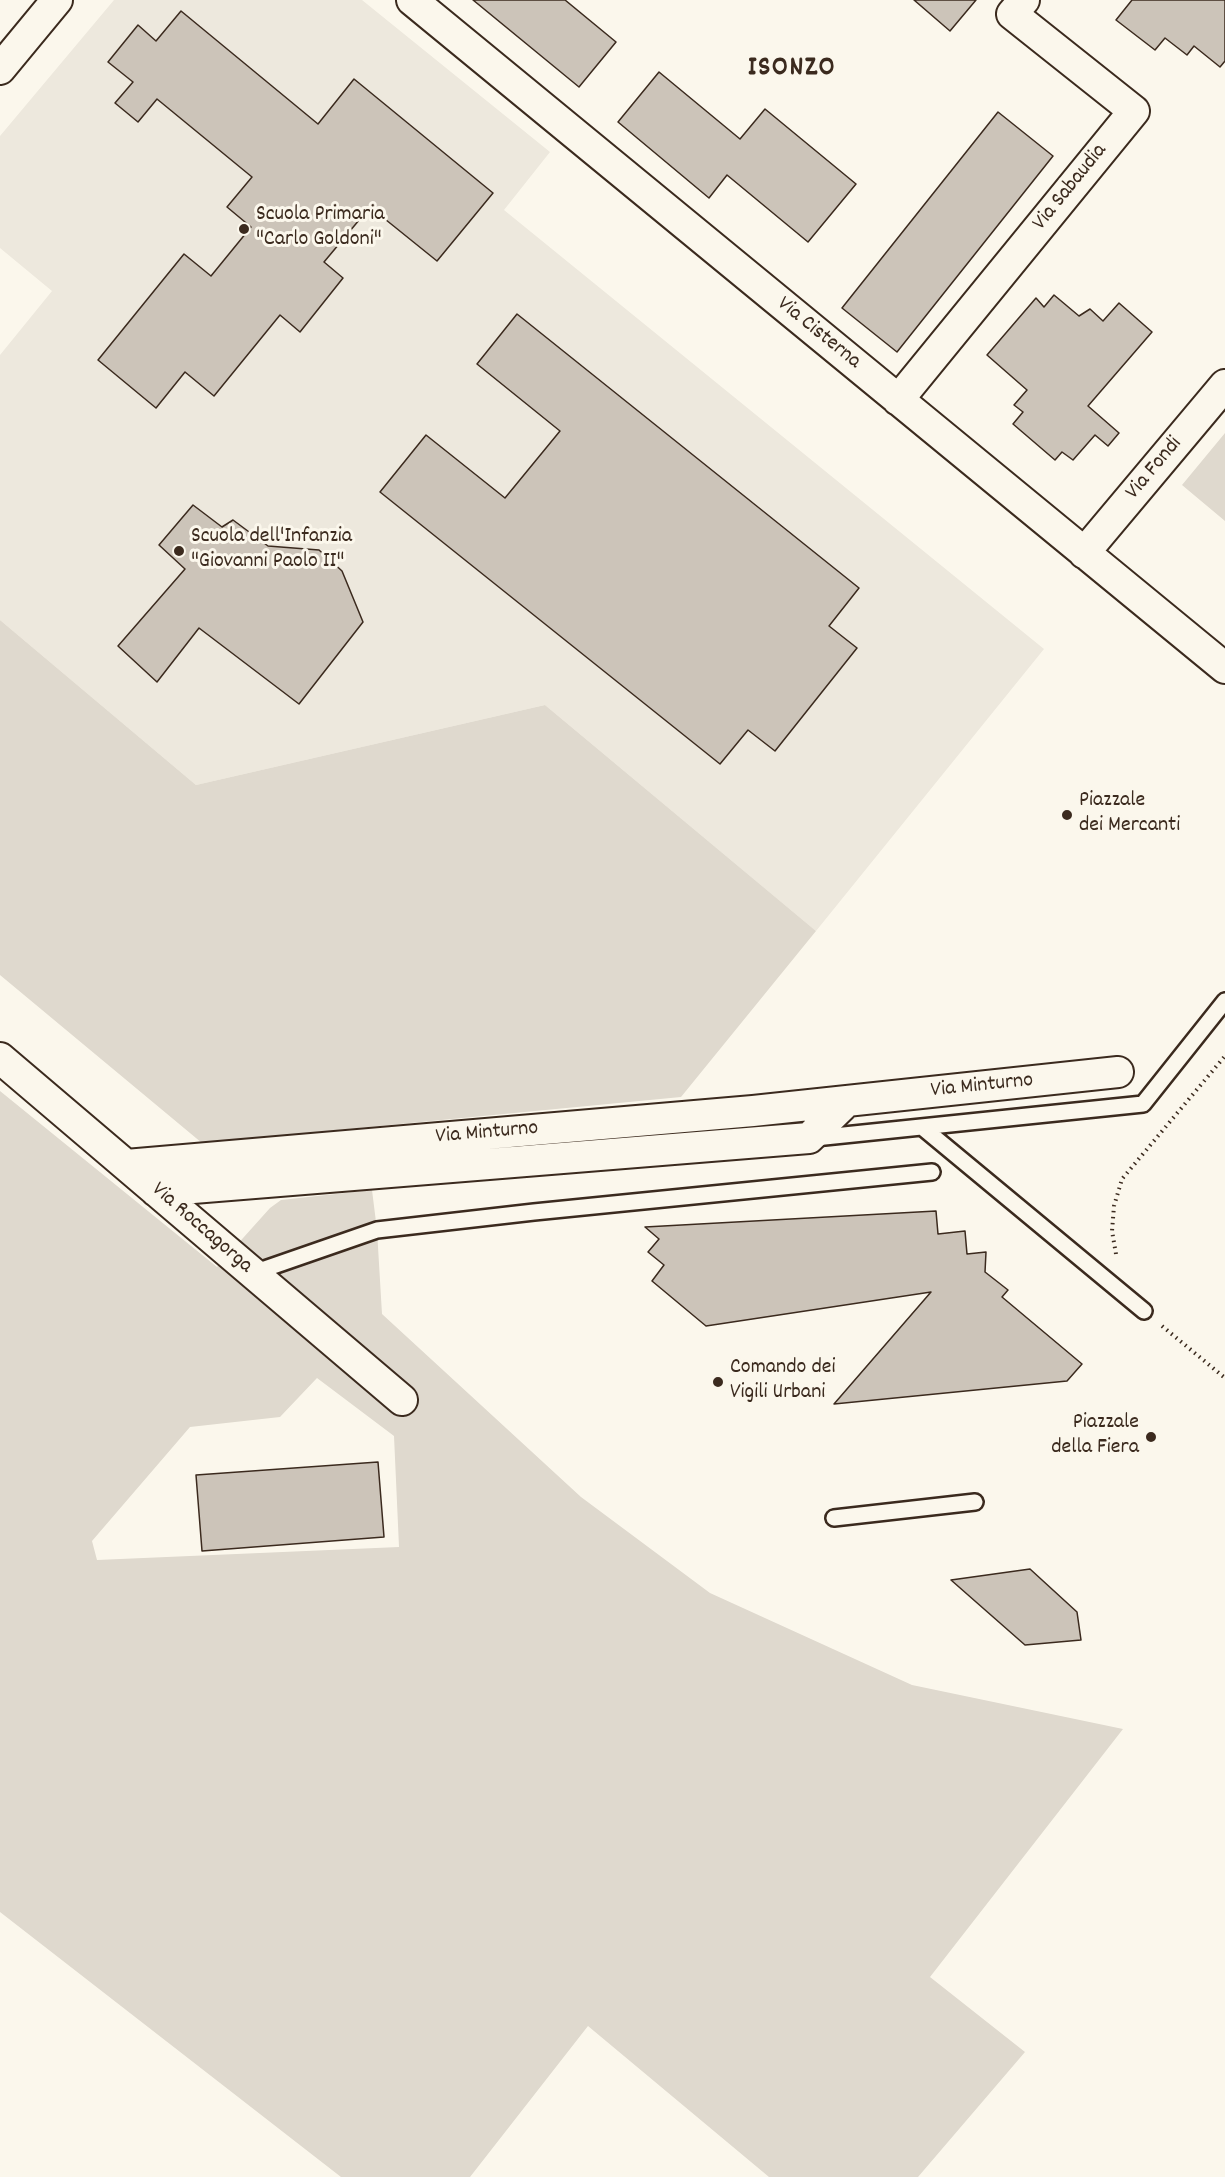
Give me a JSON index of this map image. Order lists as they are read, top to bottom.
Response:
{
  "streets": {
    "street": [
      "Via Sabaudia",
      "Via Cisterna",
      "Via Fondi",
      "Via Minturno",
      "Via Roccagorga"
    ]
  },
  "crossings": [
    ["Via Sabaudia", "Via Cisterna"],
    ["Via Cisterna", "Via Fondi"],
    ["Via Minturno", "Via Roccagorga"]
  ],
  "districts": ["ISONZO"],
  "places": [
    "Scuola Primaria \"Carlo Goldoni\"",
    "Scuola dell'Infanzia \"Giovanni Paolo II\"",
    "Piazzale dei Mercanti",
    "Comando dei Vigili Urbani",
    "Piazzale della Fiera"
  ]
}
